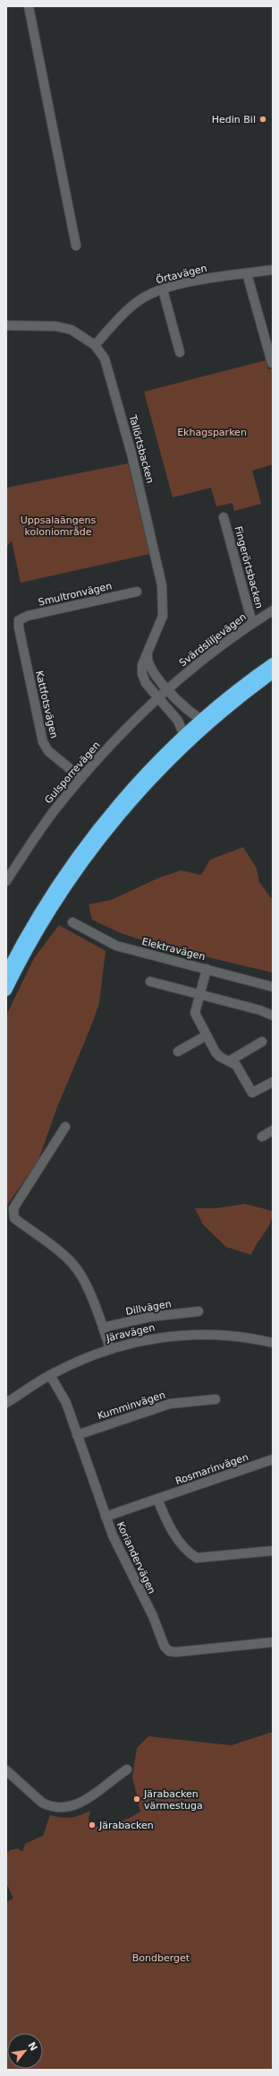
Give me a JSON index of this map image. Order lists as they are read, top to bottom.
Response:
{
  "streets": {
    "street": [
      "Örtavägen",
      "Tallörtsbacken",
      "Fingerörtsbacken",
      "Smultronvägen",
      "Svärdsliljevägen",
      "Kattfotsvägen",
      "Gulsporrevägen",
      "Elektravägen",
      "Dillvägen",
      "Järavägen",
      "Kumminvägen",
      "Rosmarinvägen",
      "Koriandervägen"
    ]
  },
  "crossings": [
    ["Örtavägen", "Tallörtsbacken"],
    ["Tallörtsbacken", "Gulsporrevägen"],
    ["Fingerörtsbacken", "Svärdsliljevägen"],
    ["Smultronvägen", "Kattfotsvägen"],
    ["Svärdsliljevägen", "Gulsporrevägen"],
    ["Kattfotsvägen", "Gulsporrevägen"],
    ["Järavägen", "Koriandervägen"],
    ["Kumminvägen", "Koriandervägen"],
    ["Rosmarinvägen", "Koriandervägen"]
  ],
  "parks": ["Ekhagsparken", "Uppsalaängens koloniområde", "Bondberget"],
  "places": ["Hedin Bil", "Järabacken värmestuga", "Järabacken"],
  "north": "top right"
}
